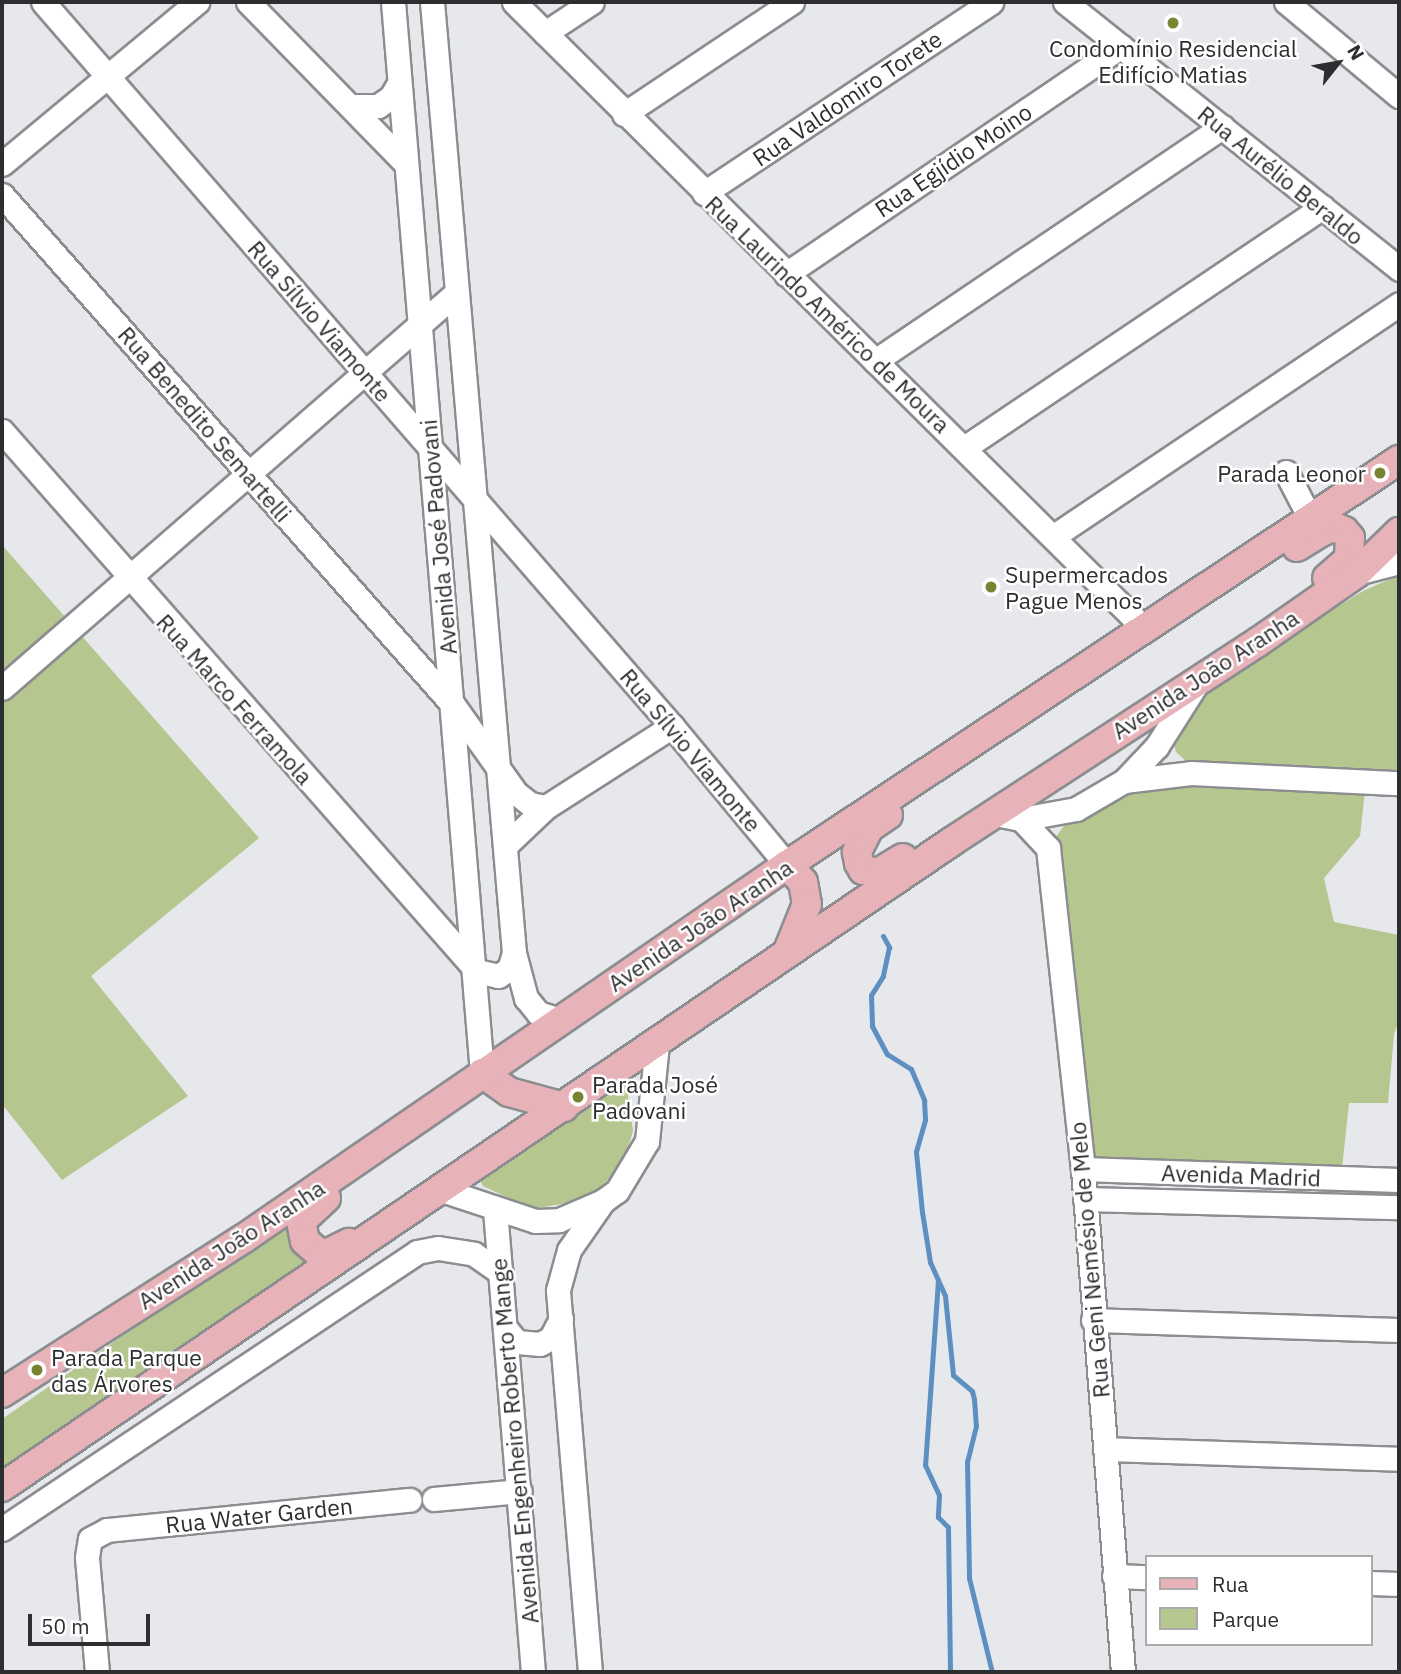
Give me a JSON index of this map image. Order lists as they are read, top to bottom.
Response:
{
  "streets": {
    "main road": ["Avenida João Aranha"],
    "street": [
      "Rua Valdomiro Torete",
      "Rua Egjídio Moino",
      "Rua Aurélio Beraldo",
      "Rua Laurindo Américo de Moura",
      "Rua Sílvio Viamonte",
      "Rua Benedito Semartelli",
      "Avenida José Padovani",
      "Rua Marco Ferramola",
      "Avenida Madrid",
      "Rua Geni Nemésio de Melo",
      "Avenida Engenheiro Roberto Mange",
      "Rua Water Garden"
    ]
  },
  "crossings": [
    ["Rua Valdomiro Torete", "Rua Laurindo Américo de Moura"],
    ["Rua Egjídio Moino", "Rua Aurélio Beraldo"],
    ["Rua Egjídio Moino", "Rua Laurindo Américo de Moura"],
    ["Rua Laurindo Américo de Moura", "Avenida João Aranha"],
    ["Rua Sílvio Viamonte", "Avenida José Padovani"],
    ["Rua Sílvio Viamonte", "Avenida João Aranha"],
    ["Rua Benedito Semartelli", "Avenida José Padovani"],
    ["Avenida José Padovani", "Avenida João Aranha"],
    ["Avenida José Padovani", "Rua Marco Ferramola"],
    ["Avenida Madrid", "Rua Geni Nemésio de Melo"]
  ],
  "places": [
    "Condomínio Residencial Edifício Matias",
    "Parada Leonor",
    "Supermercados Pague Menos",
    "Parada José Padovani",
    "Parada Parque das Árvores"
  ],
  "legend": ["Rua", "Parque"],
  "scale_bar": "50 m",
  "north": "top right"
}
